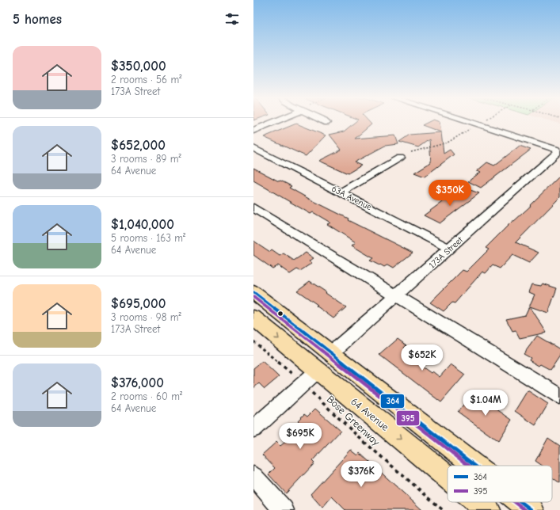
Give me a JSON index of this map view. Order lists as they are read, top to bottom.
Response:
{
  "streets": {
    "main road": ["64 Avenue"],
    "street": ["63A Avenue", "173A Street"],
    "path": ["Bose Greenway"]
  },
  "crossings": [
    ["63A Avenue", "173A Street"]
  ],
  "lines": ["transit line 364", "transit line 395"],
  "legend": ["364", "395"],
  "page": {
    "heading": "5 homes",
    "list": [
      {
        "name": "$350,000",
        "note": "2 rooms · 56 m² · 173A Street"
      },
      {
        "name": "$652,000",
        "note": "3 rooms · 89 m² · 64 Avenue"
      },
      {
        "name": "$1,040,000",
        "note": "5 rooms · 163 m² · 64 Avenue"
      },
      {
        "name": "$695,000",
        "note": "3 rooms · 98 m² · 173A Street"
      },
      {
        "name": "$376,000",
        "note": "2 rooms · 60 m² · 64 Avenue"
      }
    ],
    "price": [
      "$350K",
      "$652K",
      "$1.04M",
      "$695K",
      "$376K"
    ]
  }
}
